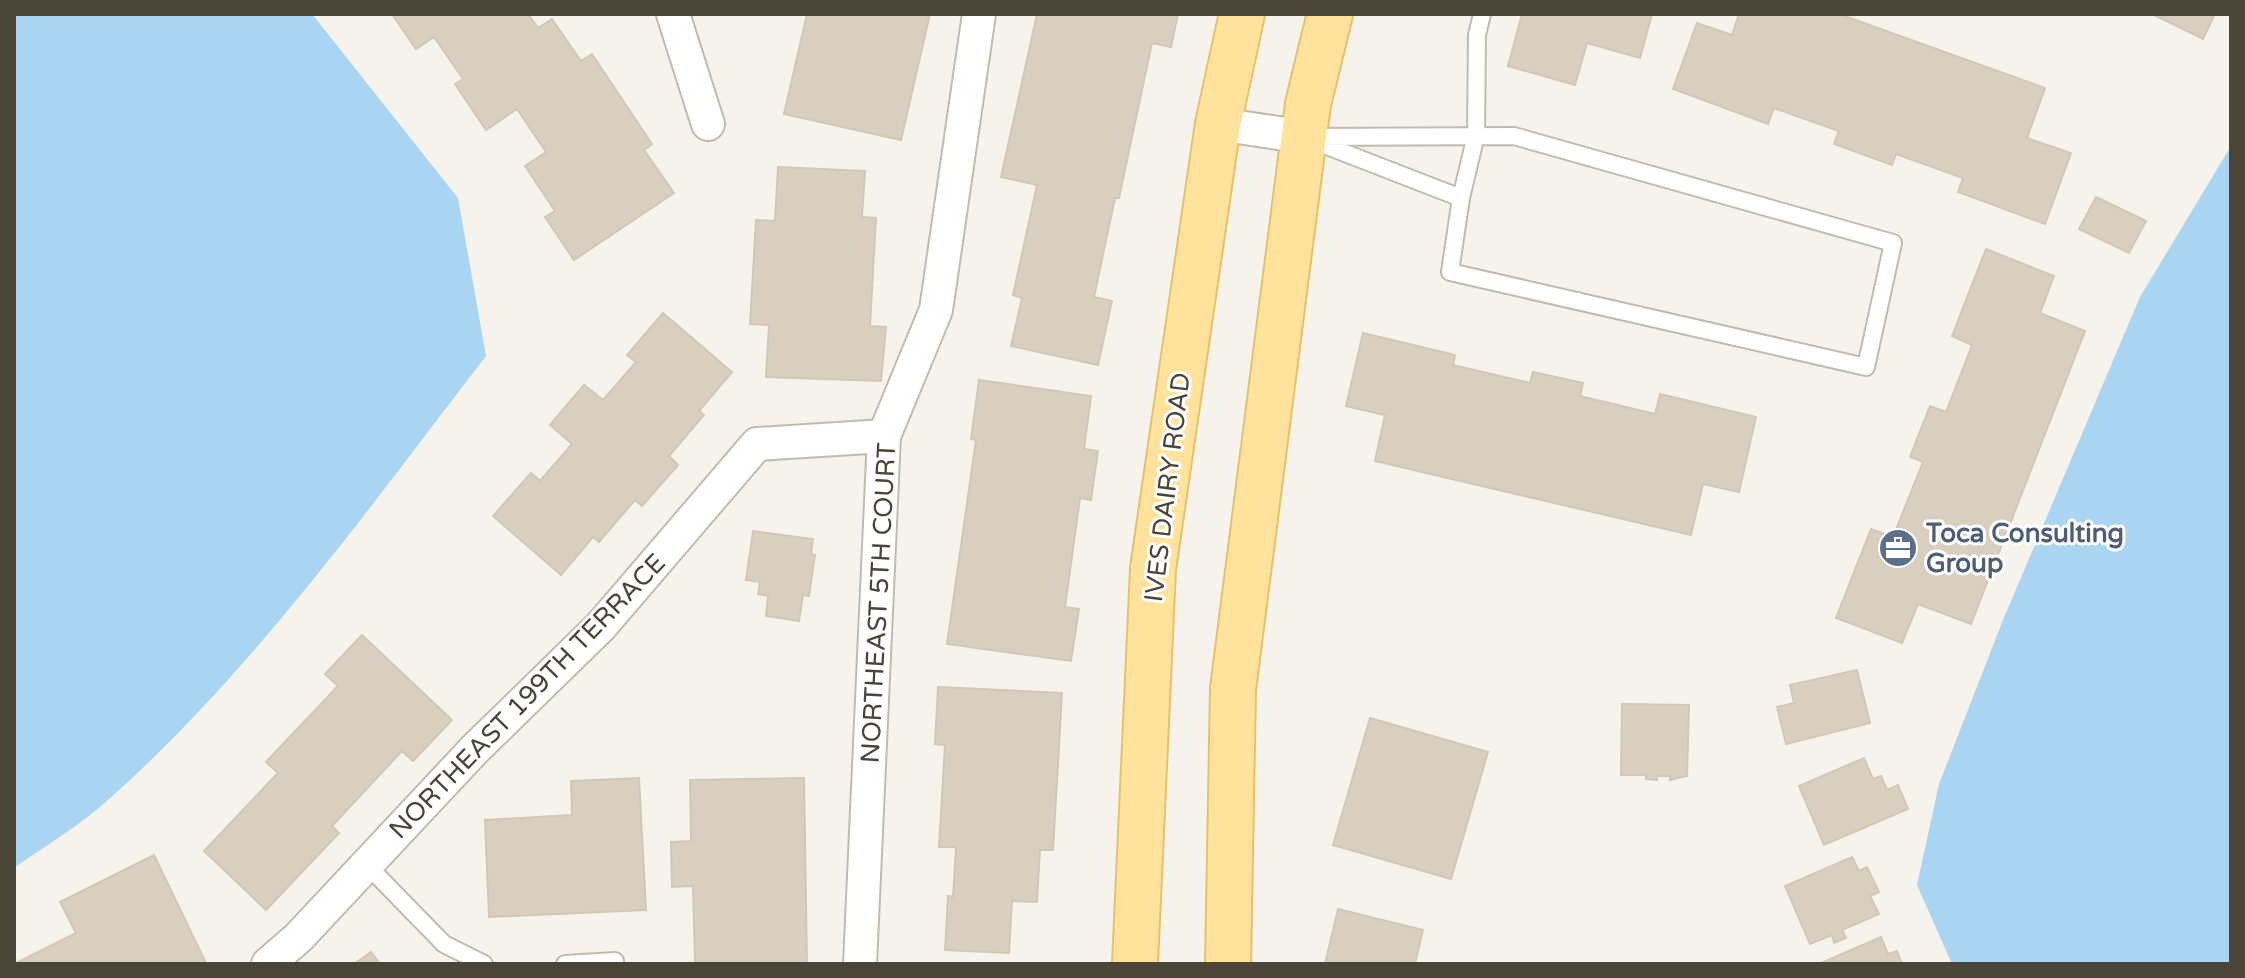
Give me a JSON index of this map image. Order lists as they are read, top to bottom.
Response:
{
  "streets": {
    "main road": ["IVES DAIRY ROAD"],
    "street": ["NORTHEAST 5TH COURT", "NORTHEAST 199TH TERRACE"]
  },
  "crossings": [
    ["NORTHEAST 5TH COURT", "NORTHEAST 199TH TERRACE"]
  ],
  "places": {
    "office": ["Toca Consulting Group"]
  }
}
